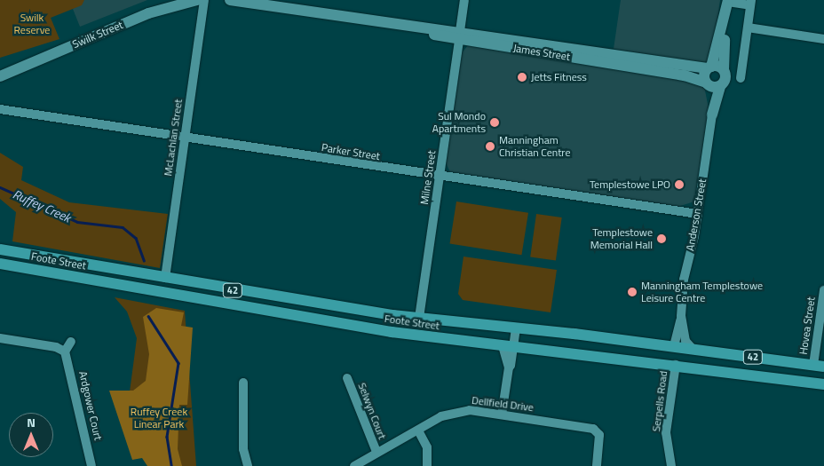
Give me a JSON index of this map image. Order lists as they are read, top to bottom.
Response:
{
  "streets": {
    "main road": [
      "Swilk Street",
      "James Street",
      "Anderson Street",
      "Foote Street",
      "42"
    ],
    "street": [
      "McLachlan Street",
      "Parker Street",
      "Milne Street",
      "Hovea Street",
      "Serpells Road",
      "Dellfield Drive",
      "Ardgower Court",
      "Selwyn Court"
    ]
  },
  "crossings": [
    ["James Street", "Milne Street"],
    ["James Street", "Anderson Street"],
    ["McLachlan Street", "Parker Street"],
    ["McLachlan Street", "Foote Street"],
    ["Parker Street", "Milne Street"],
    ["Parker Street", "Anderson Street"],
    ["Milne Street", "Foote Street"],
    ["Anderson Street", "Foote Street"],
    ["Foote Street", "Hovea Street"],
    ["Foote Street", "Serpells Road"],
    ["Dellfield Drive", "Selwyn Court"]
  ],
  "water": ["Ruffey Creek"],
  "parks": ["Swilk Reserve", "Ruffey Creek Linear Park"],
  "places": [
    "Jetts Fitness",
    "Sul Mondo Apartments",
    "Manningham Christian Centre",
    "Templestowe LPO",
    "Templestowe Memorial Hall",
    "Manningham Templestowe Leisure Centre"
  ],
  "north": "top"
}
